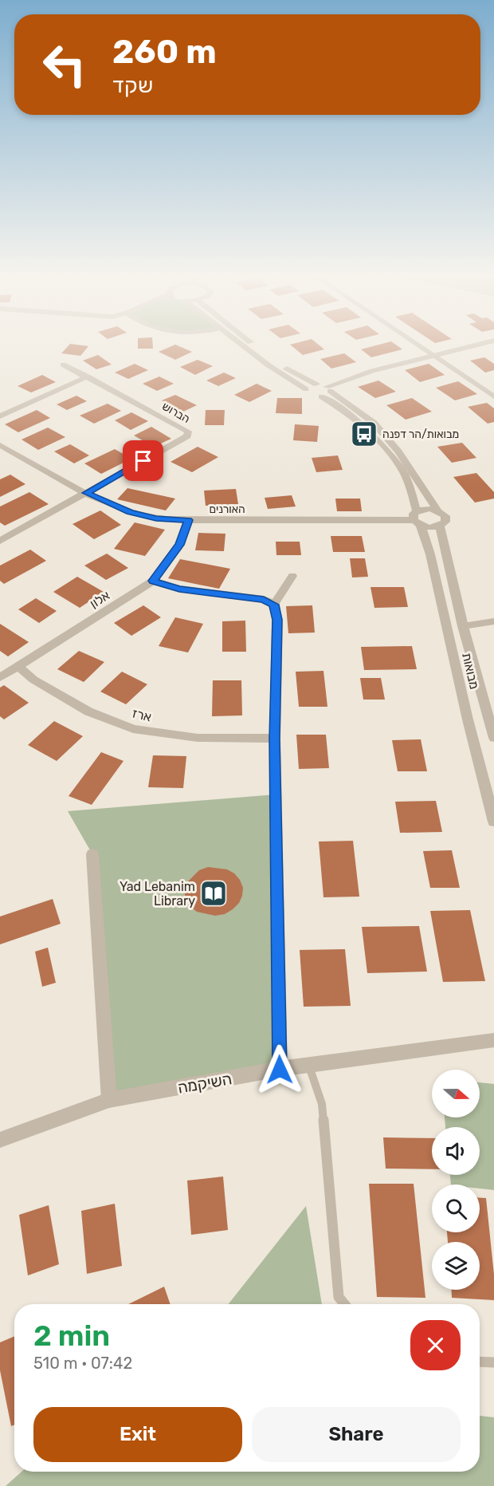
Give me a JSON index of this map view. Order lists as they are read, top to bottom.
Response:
{
  "streets": {
    "street": [
      "הברוש",
      "האורנים",
      "אלון",
      "מבואות",
      "ארז",
      "השיקמה"
    ]
  },
  "crossings": [
    ["הברוש", "האורנים"],
    ["האורנים", "אלון"],
    ["האורנים", "מבואות"],
    ["אלון", "ארז"]
  ],
  "places": {
    "bus stop": ["מבואות/הר דפנה"],
    "library": ["Yad Lebanim Library"]
  },
  "north": "right",
  "page": {
    "turn": ["260 m", "שקד"],
    "heading": ["2 min", "510 m · 07:42"],
    "buttons": ["Exit", "Share"]
  }
}
